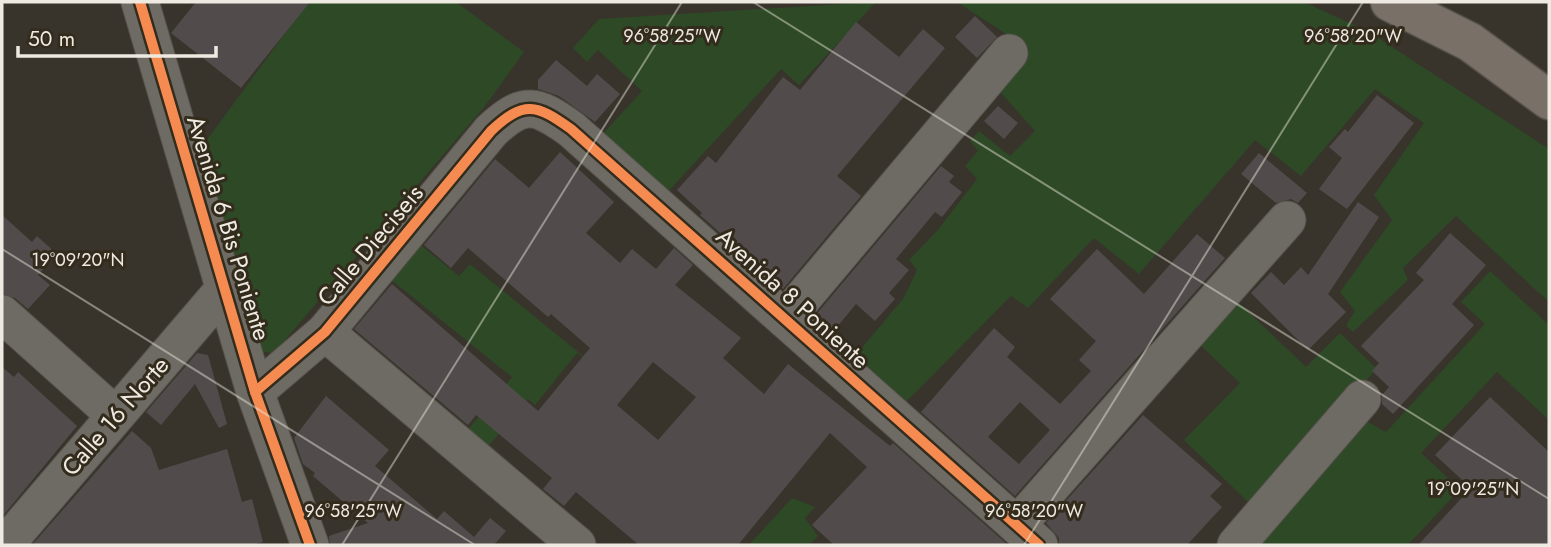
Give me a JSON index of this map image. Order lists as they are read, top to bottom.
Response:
{
  "streets": {
    "street": [
      "Avenida 6 Bis Poniente",
      "Calle Dieciseis",
      "Avenida 8 Poniente",
      "Calle 16 Norte"
    ]
  },
  "crossings": [
    ["Avenida 6 Bis Poniente", "Calle Dieciseis"],
    ["Avenida 6 Bis Poniente", "Calle 16 Norte"],
    ["Calle Dieciseis", "Avenida 8 Poniente"]
  ],
  "scale_bar": "50 m",
  "coordinates": [
    "96°58'25\"W",
    "96°58'20\"W",
    "19°09'20\"N",
    "19°09'25\"N"
  ]
}
